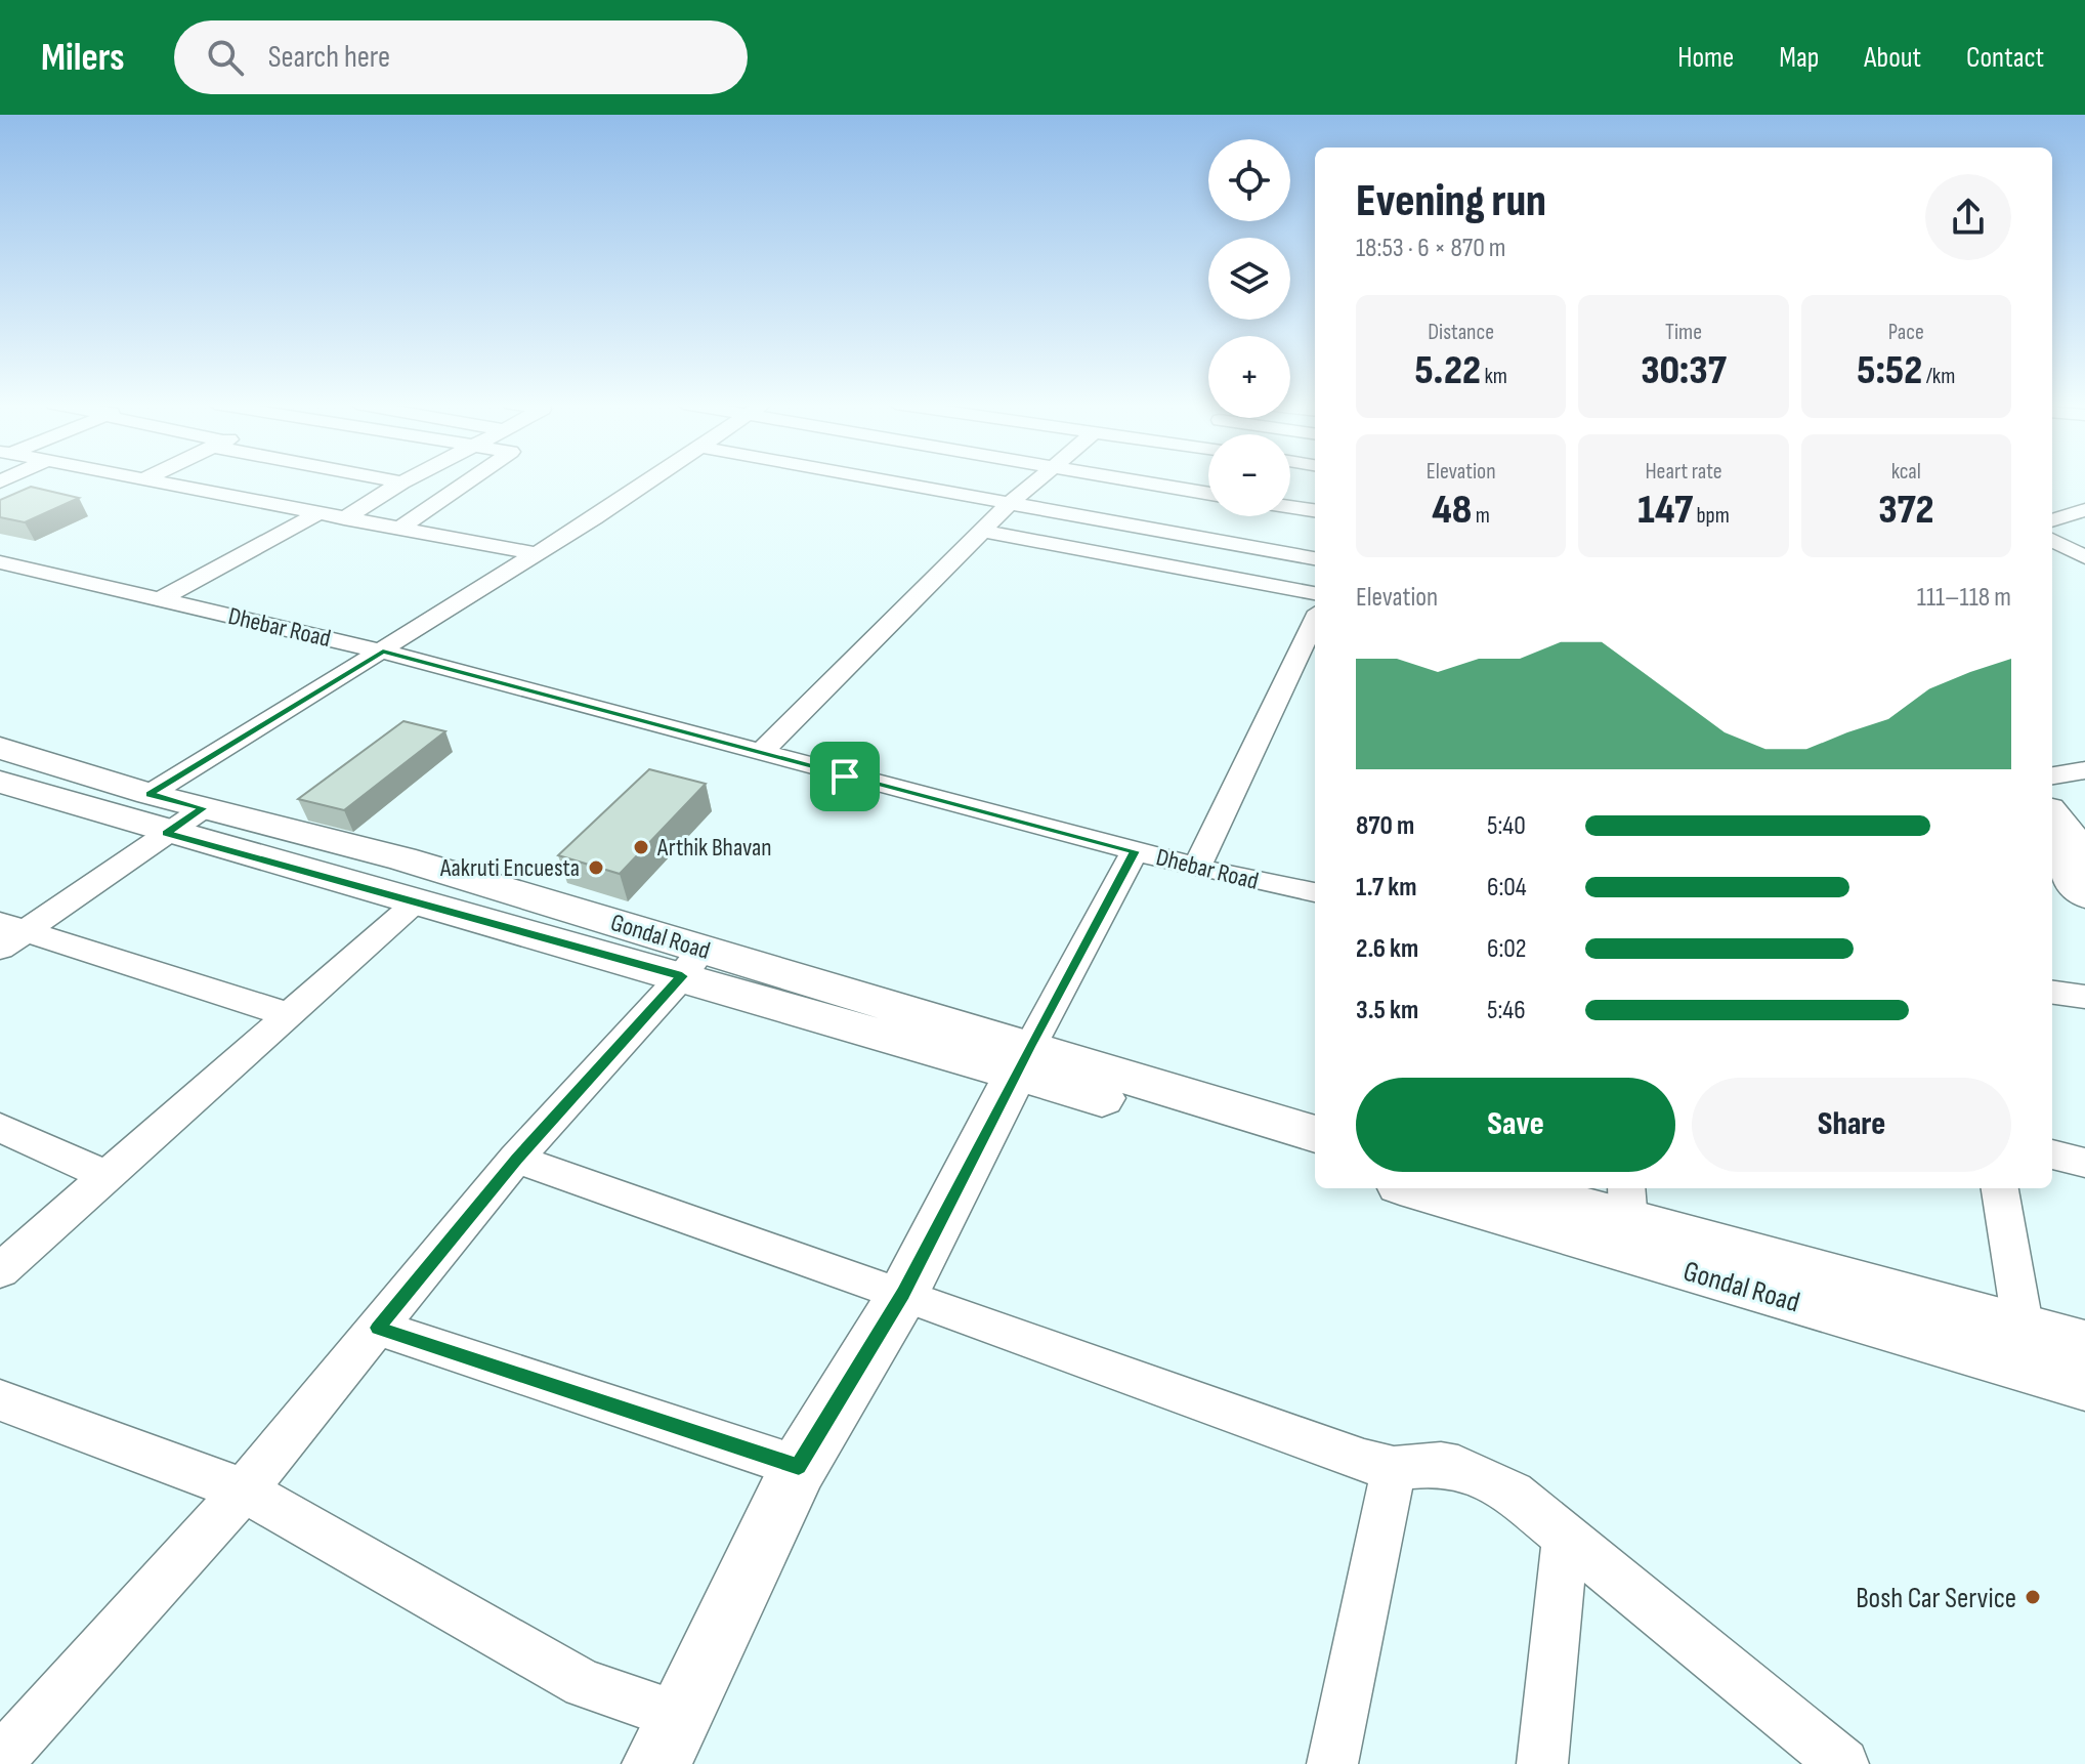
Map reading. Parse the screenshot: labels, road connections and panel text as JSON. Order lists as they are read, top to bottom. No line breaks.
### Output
{"streets":{"main road":["Gondal Road"],"street":["Dhebar Road"]},"places":["Arthik Bhavan","Aakruti Encuesta","Bosh Car Service"],"page":{"header":"Milers","search":"Search here","nav":["Home","Map","About","Contact"],"map_buttons":["+","−"],"heading":["Evening run","18:53 · 6 × 870 m"],"stats":[["Distance","5.22 km"],["Time","30:37"],["Pace","5:52 /km"],["Elevation","48 m"],["Heart rate","147 bpm"],["kcal","372"]],"chart":["Elevation","111–118 m"],"list":[{"name":"870 m","note":"5:40"},{"name":"1.7 km","note":"6:04"},{"name":"2.6 km","note":"6:02"},{"name":"3.5 km","note":"5:46"}],"buttons":["Save","Share"]}}
